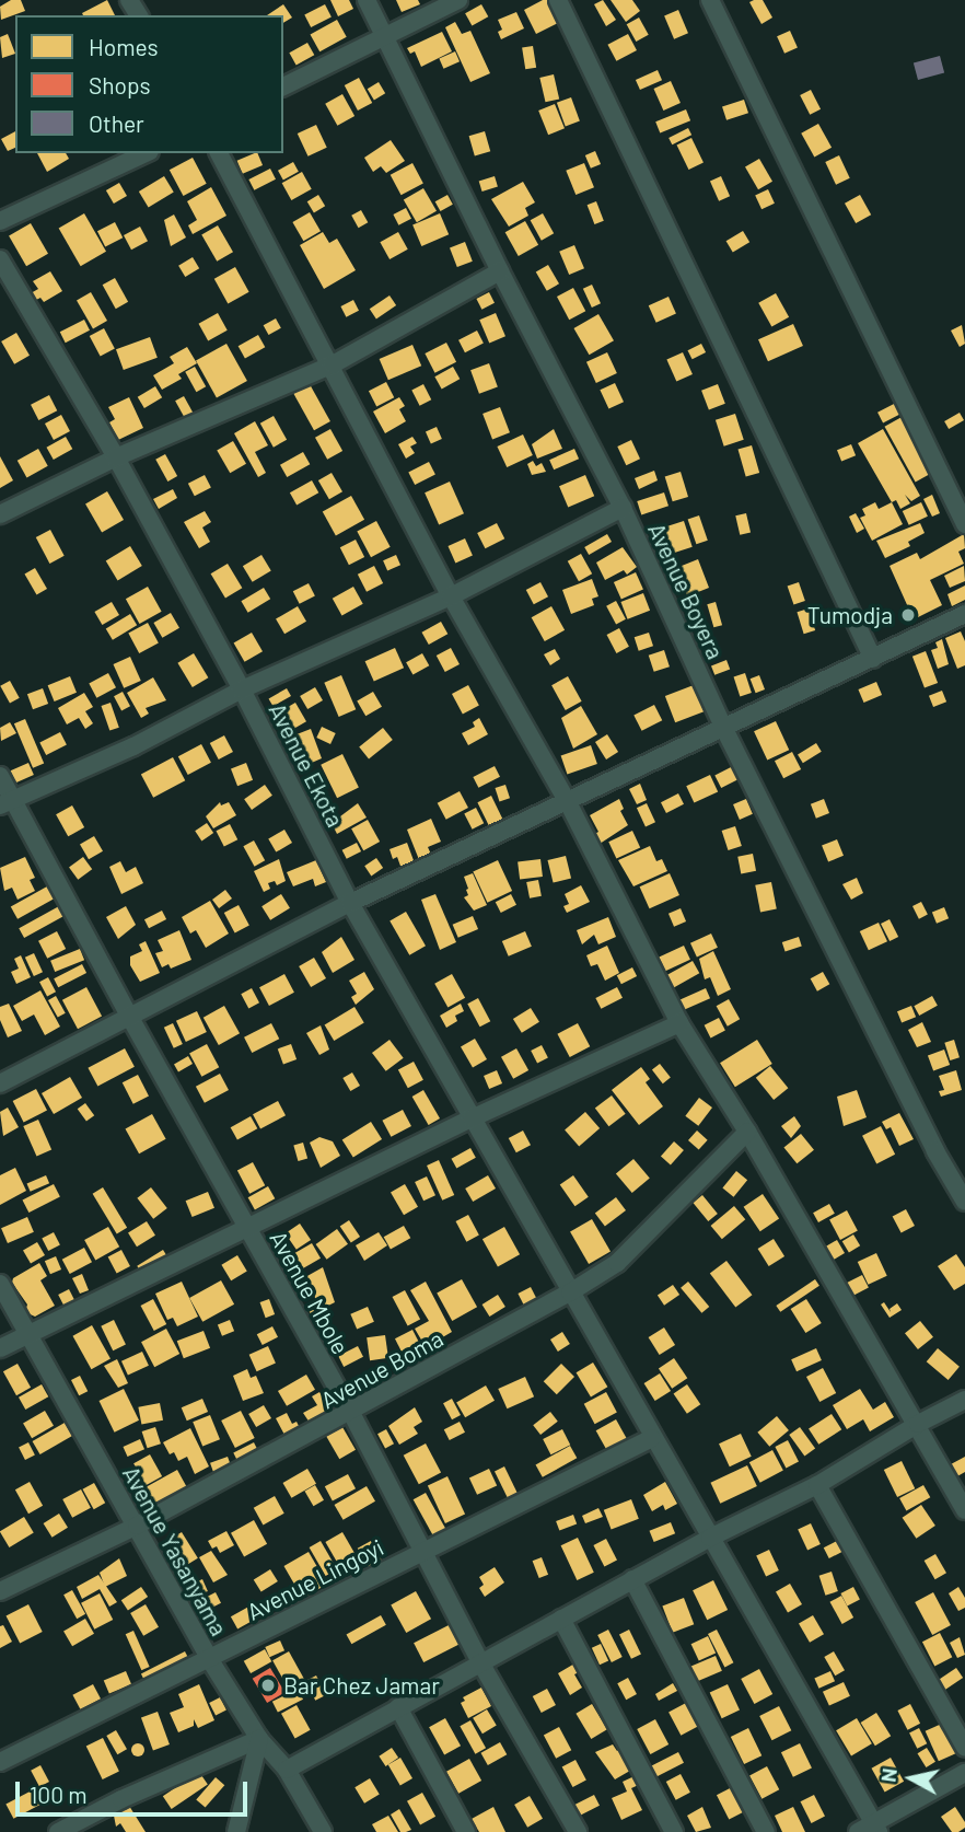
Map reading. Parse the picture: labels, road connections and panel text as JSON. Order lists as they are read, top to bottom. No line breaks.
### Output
{"streets":{"street":["Avenue Boyera","Avenue Ekota","Avenue Mbole","Avenue Boma","Avenue Yasanyama","Avenue Lingoyi"]},"crossings":[["Avenue Ekota","Avenue Boma"],["Avenue Ekota","Avenue Lingoyi"],["Avenue Mbole","Avenue Boma"],["Avenue Mbole","Avenue Lingoyi"],["Avenue Boma","Avenue Yasanyama"],["Avenue Yasanyama","Avenue Lingoyi"]],"places":["Tumodja","Bar Chez Jamar"],"legend":["Homes","Shops","Other"],"scale_bar":"100 m","north":"left"}
